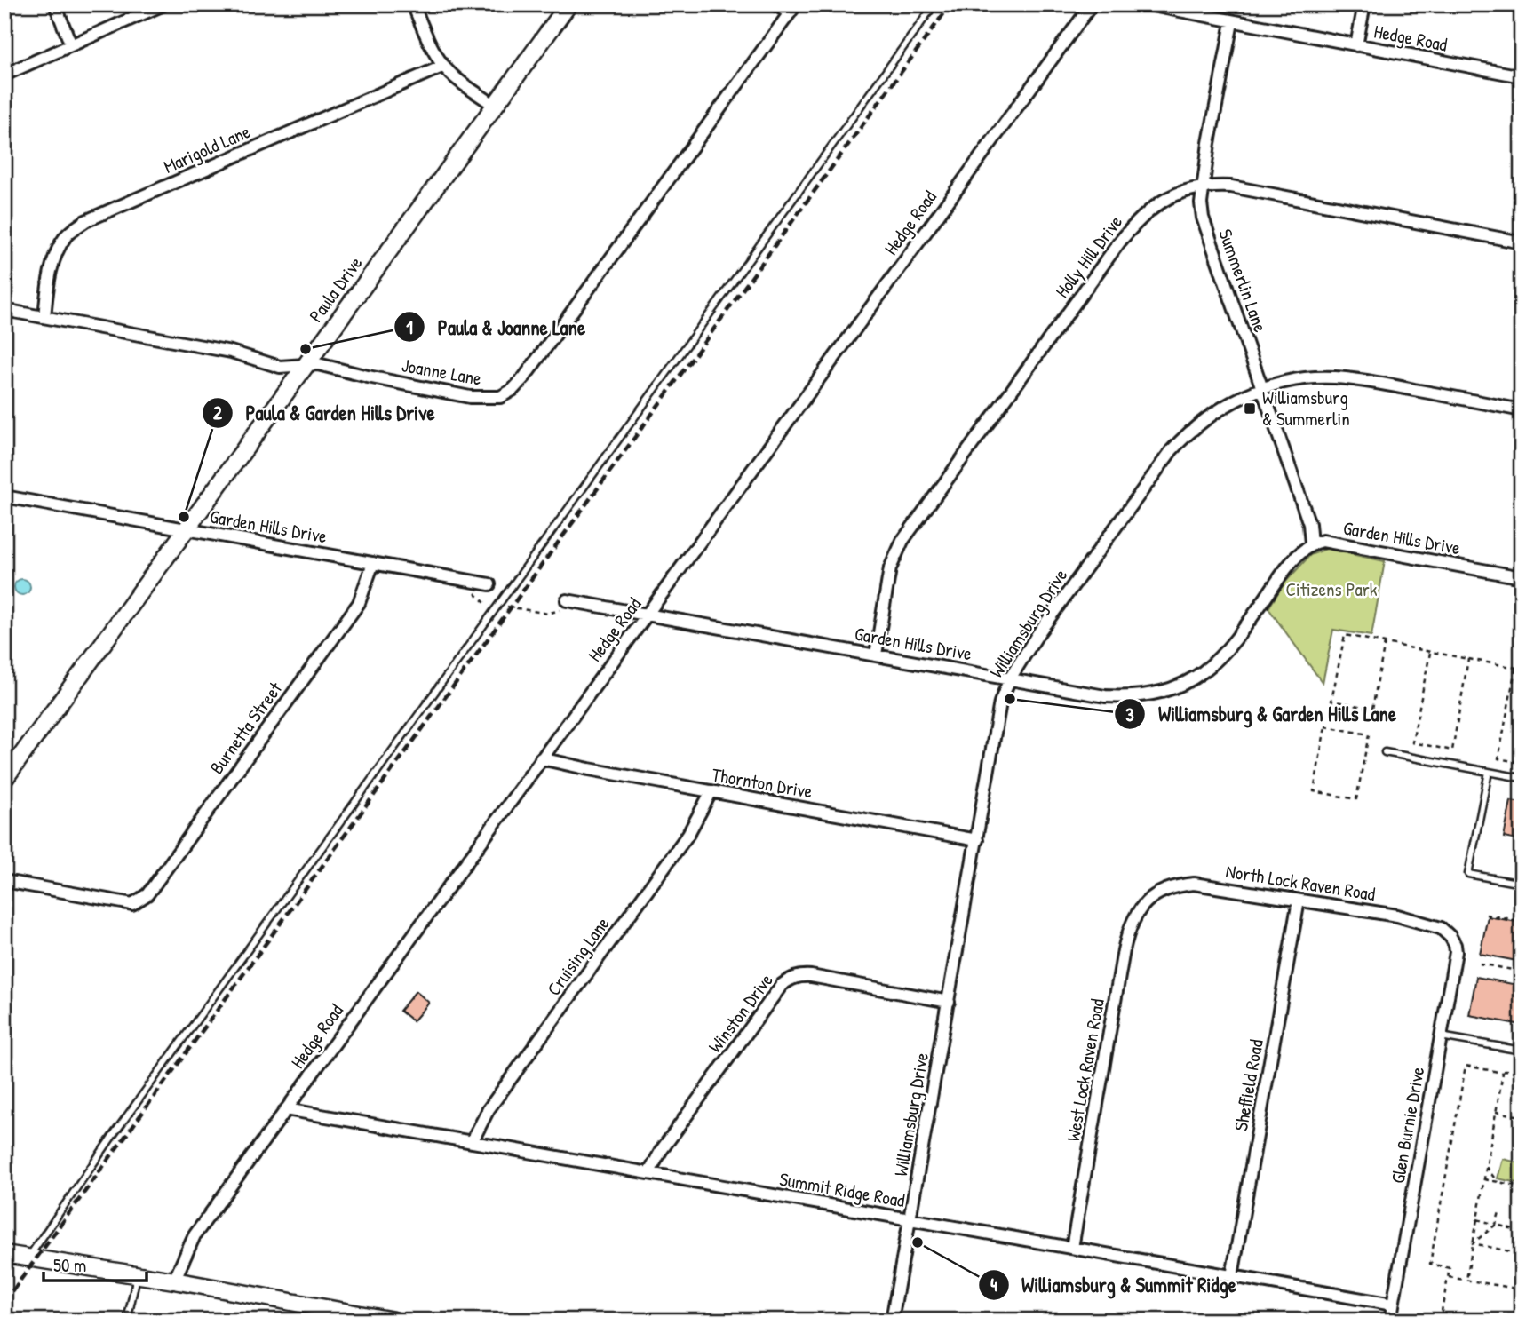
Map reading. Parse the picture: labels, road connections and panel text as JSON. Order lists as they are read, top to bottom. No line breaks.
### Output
{"streets":{"street":["Hedge Road","Marigold Lane","Holly Hill Drive","Summerlin Lane","Paula Drive","Joanne Lane","Garden Hills Drive","Williamsburg Drive","Burnetta Street","Thornton Drive","North Lock Raven Road","Cruising Lane","Winston Drive","West Lock Raven Road","Sheffield Road","Glen Burnie Drive","Summit Ridge Road"]},"crossings":[["Hedge Road","Summerlin Lane"],["Hedge Road","Garden Hills Drive"],["Hedge Road","Thornton Drive"],["Hedge Road","Summit Ridge Road"],["Marigold Lane","Joanne Lane"],["Holly Hill Drive","Summerlin Lane"],["Holly Hill Drive","Garden Hills Drive"],["Summerlin Lane","Garden Hills Drive"],["Summerlin Lane","Williamsburg Drive"],["Paula Drive","Joanne Lane"],["Paula Drive","Garden Hills Drive"],["Garden Hills Drive","Williamsburg Drive"],["Garden Hills Drive","Burnetta Street"],["Williamsburg Drive","Thornton Drive"],["Williamsburg Drive","Winston Drive"],["Williamsburg Drive","Summit Ridge Road"],["Thornton Drive","Cruising Lane"],["North Lock Raven Road","West Lock Raven Road"],["North Lock Raven Road","Sheffield Road"],["North Lock Raven Road","Glen Burnie Drive"],["Cruising Lane","Summit Ridge Road"],["Winston Drive","Summit Ridge Road"],["West Lock Raven Road","Summit Ridge Road"],["Sheffield Road","Summit Ridge Road"],["Glen Burnie Drive","Summit Ridge Road"]],"parks":["Citizens Park"],"places":{"other":["Paula & Joanne Lane","Paula & Garden Hills Drive","Williamsburg & Garden Hills Lane","Williamsburg & Summit Ridge"],"transit":["Williamsburg & Summerlin"]},"scale_bar":"50 m"}
